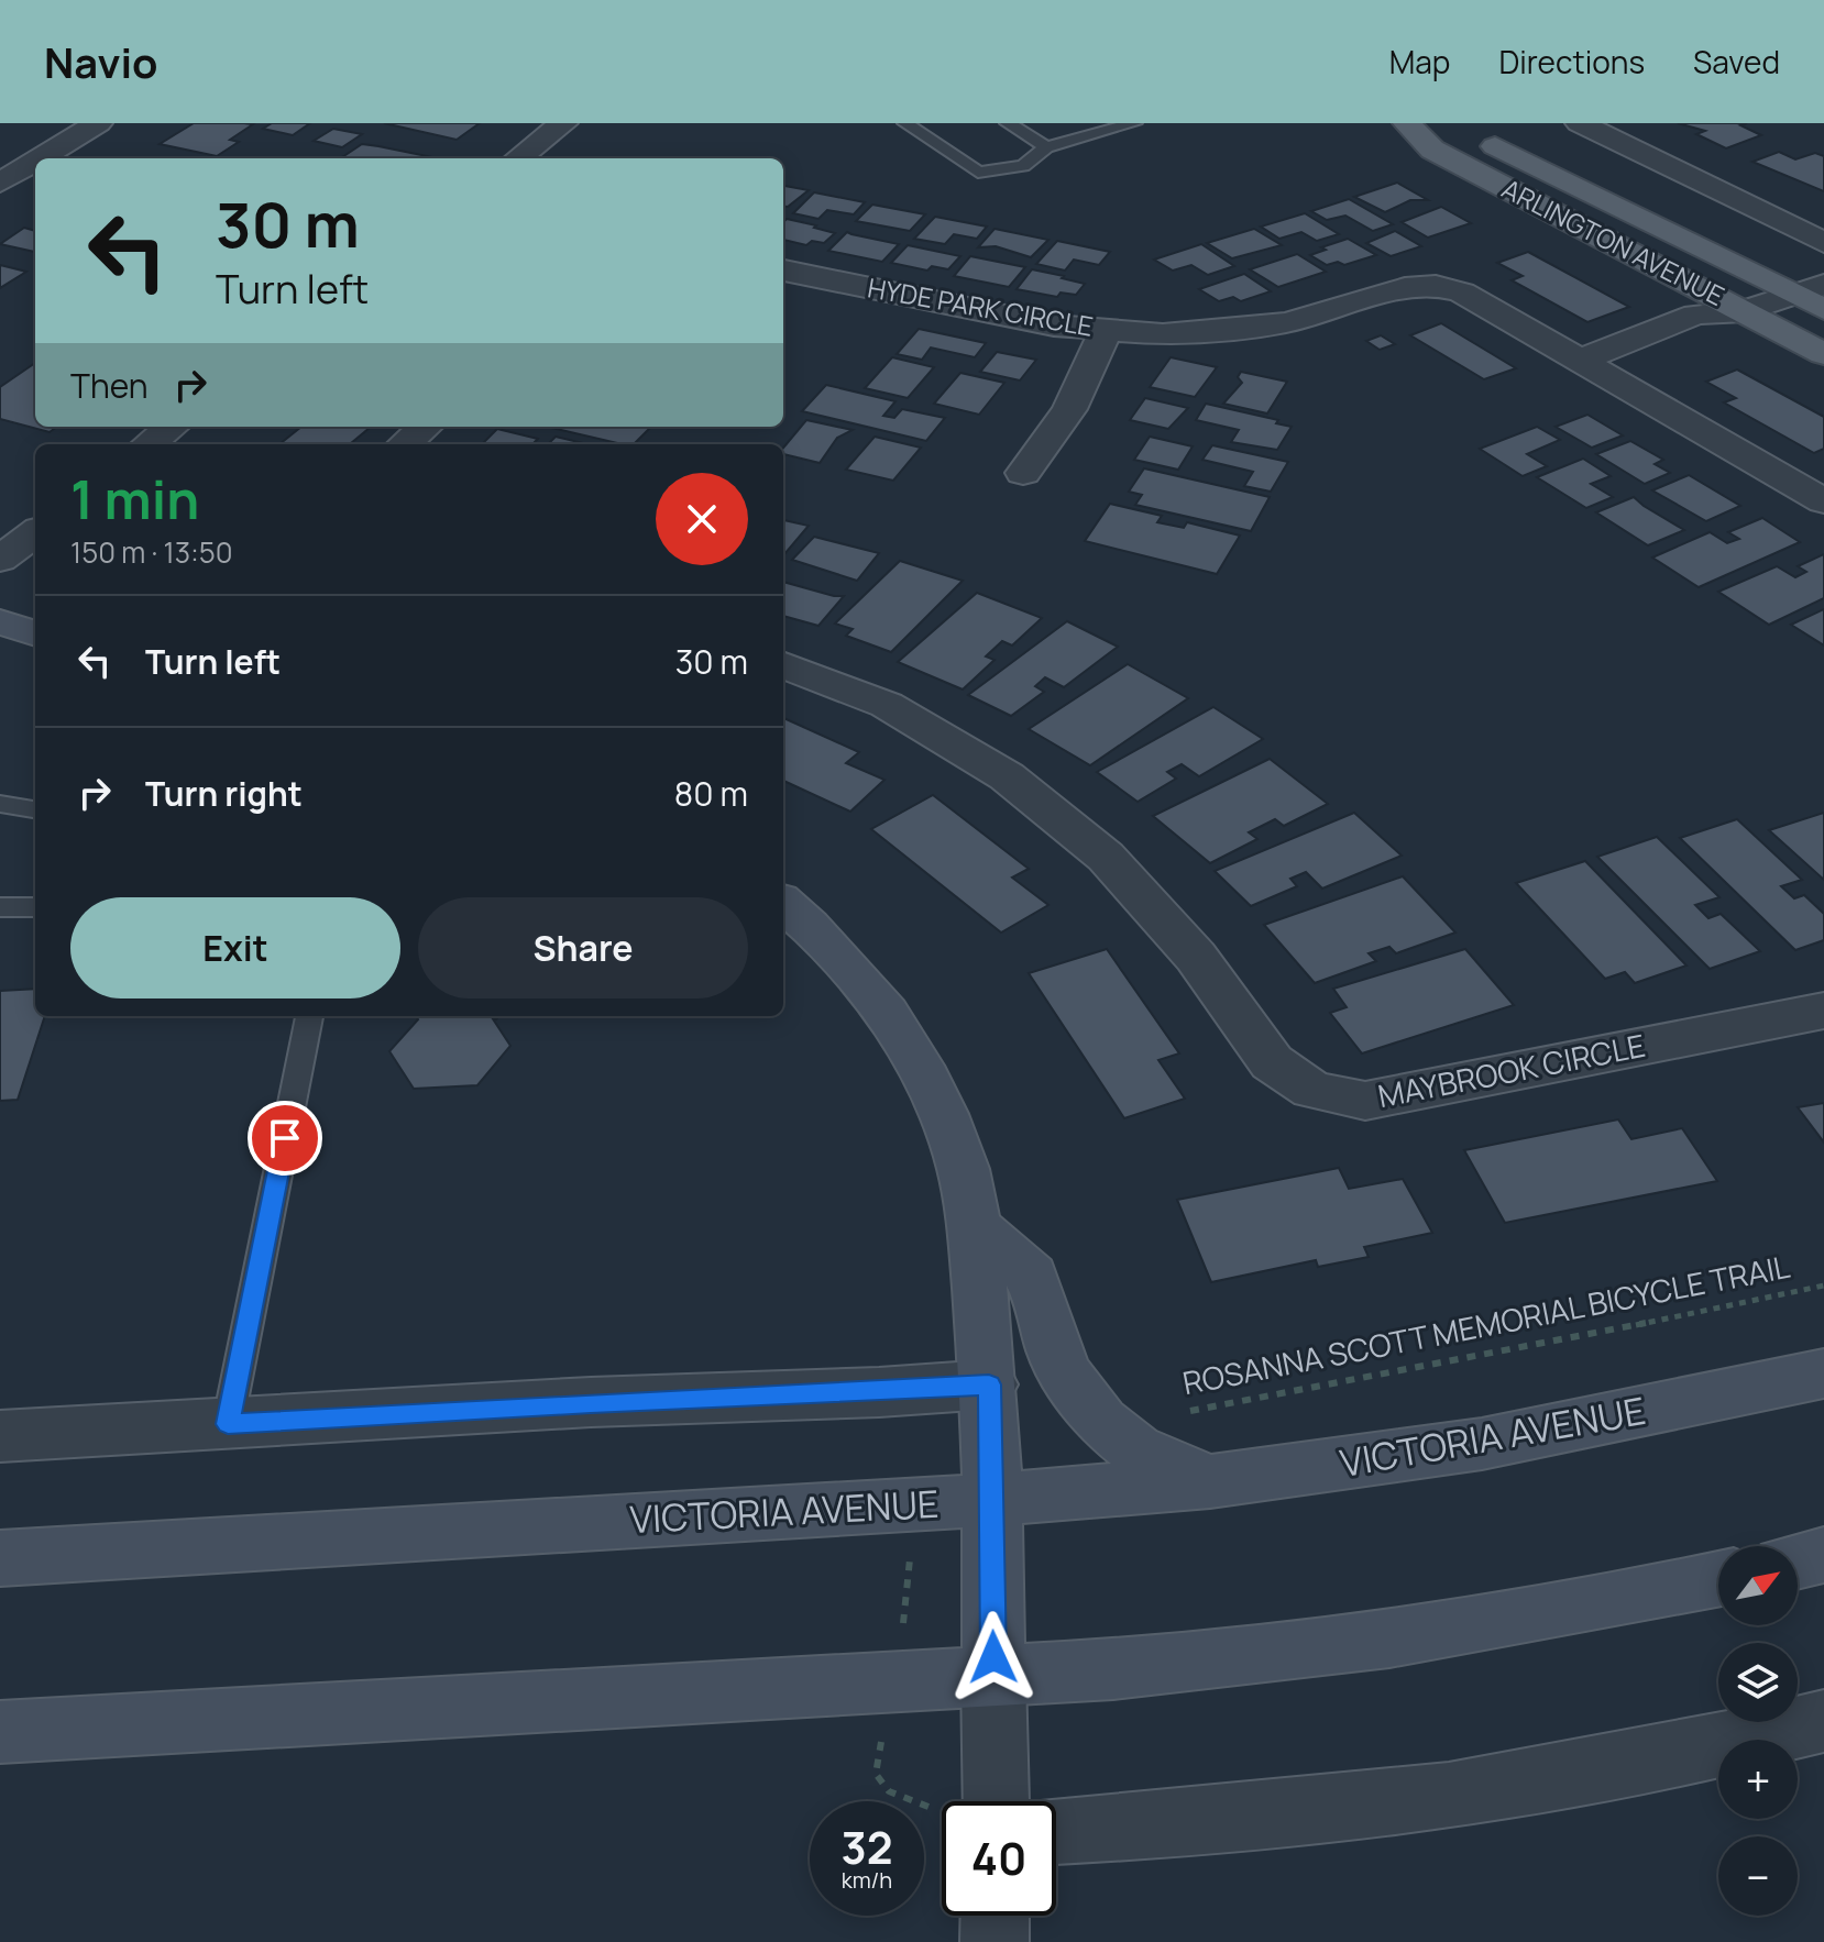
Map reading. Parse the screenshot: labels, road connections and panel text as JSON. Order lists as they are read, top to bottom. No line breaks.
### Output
{"streets":{"main road":["ARLINGTON AVENUE","VICTORIA AVENUE"],"street":["HYDE PARK CIRCLE","MAYBROOK CIRCLE"],"path":["ROSANNA SCOTT MEMORIAL BICYCLE TRAIL"]},"north":"top right","page":{"header":"Navio","nav":["Map","Directions","Saved"],"turn":["30 m","Turn left"],"then":"Then","heading":["1 min","150 m · 13:50"],"list":[{"name":"Turn left","value":"30 m"},{"name":"Turn right","value":"80 m"}],"buttons":["Exit","Share"],"map_buttons":["+","−"],"speed":"32 km/h","limit":"40"}}
